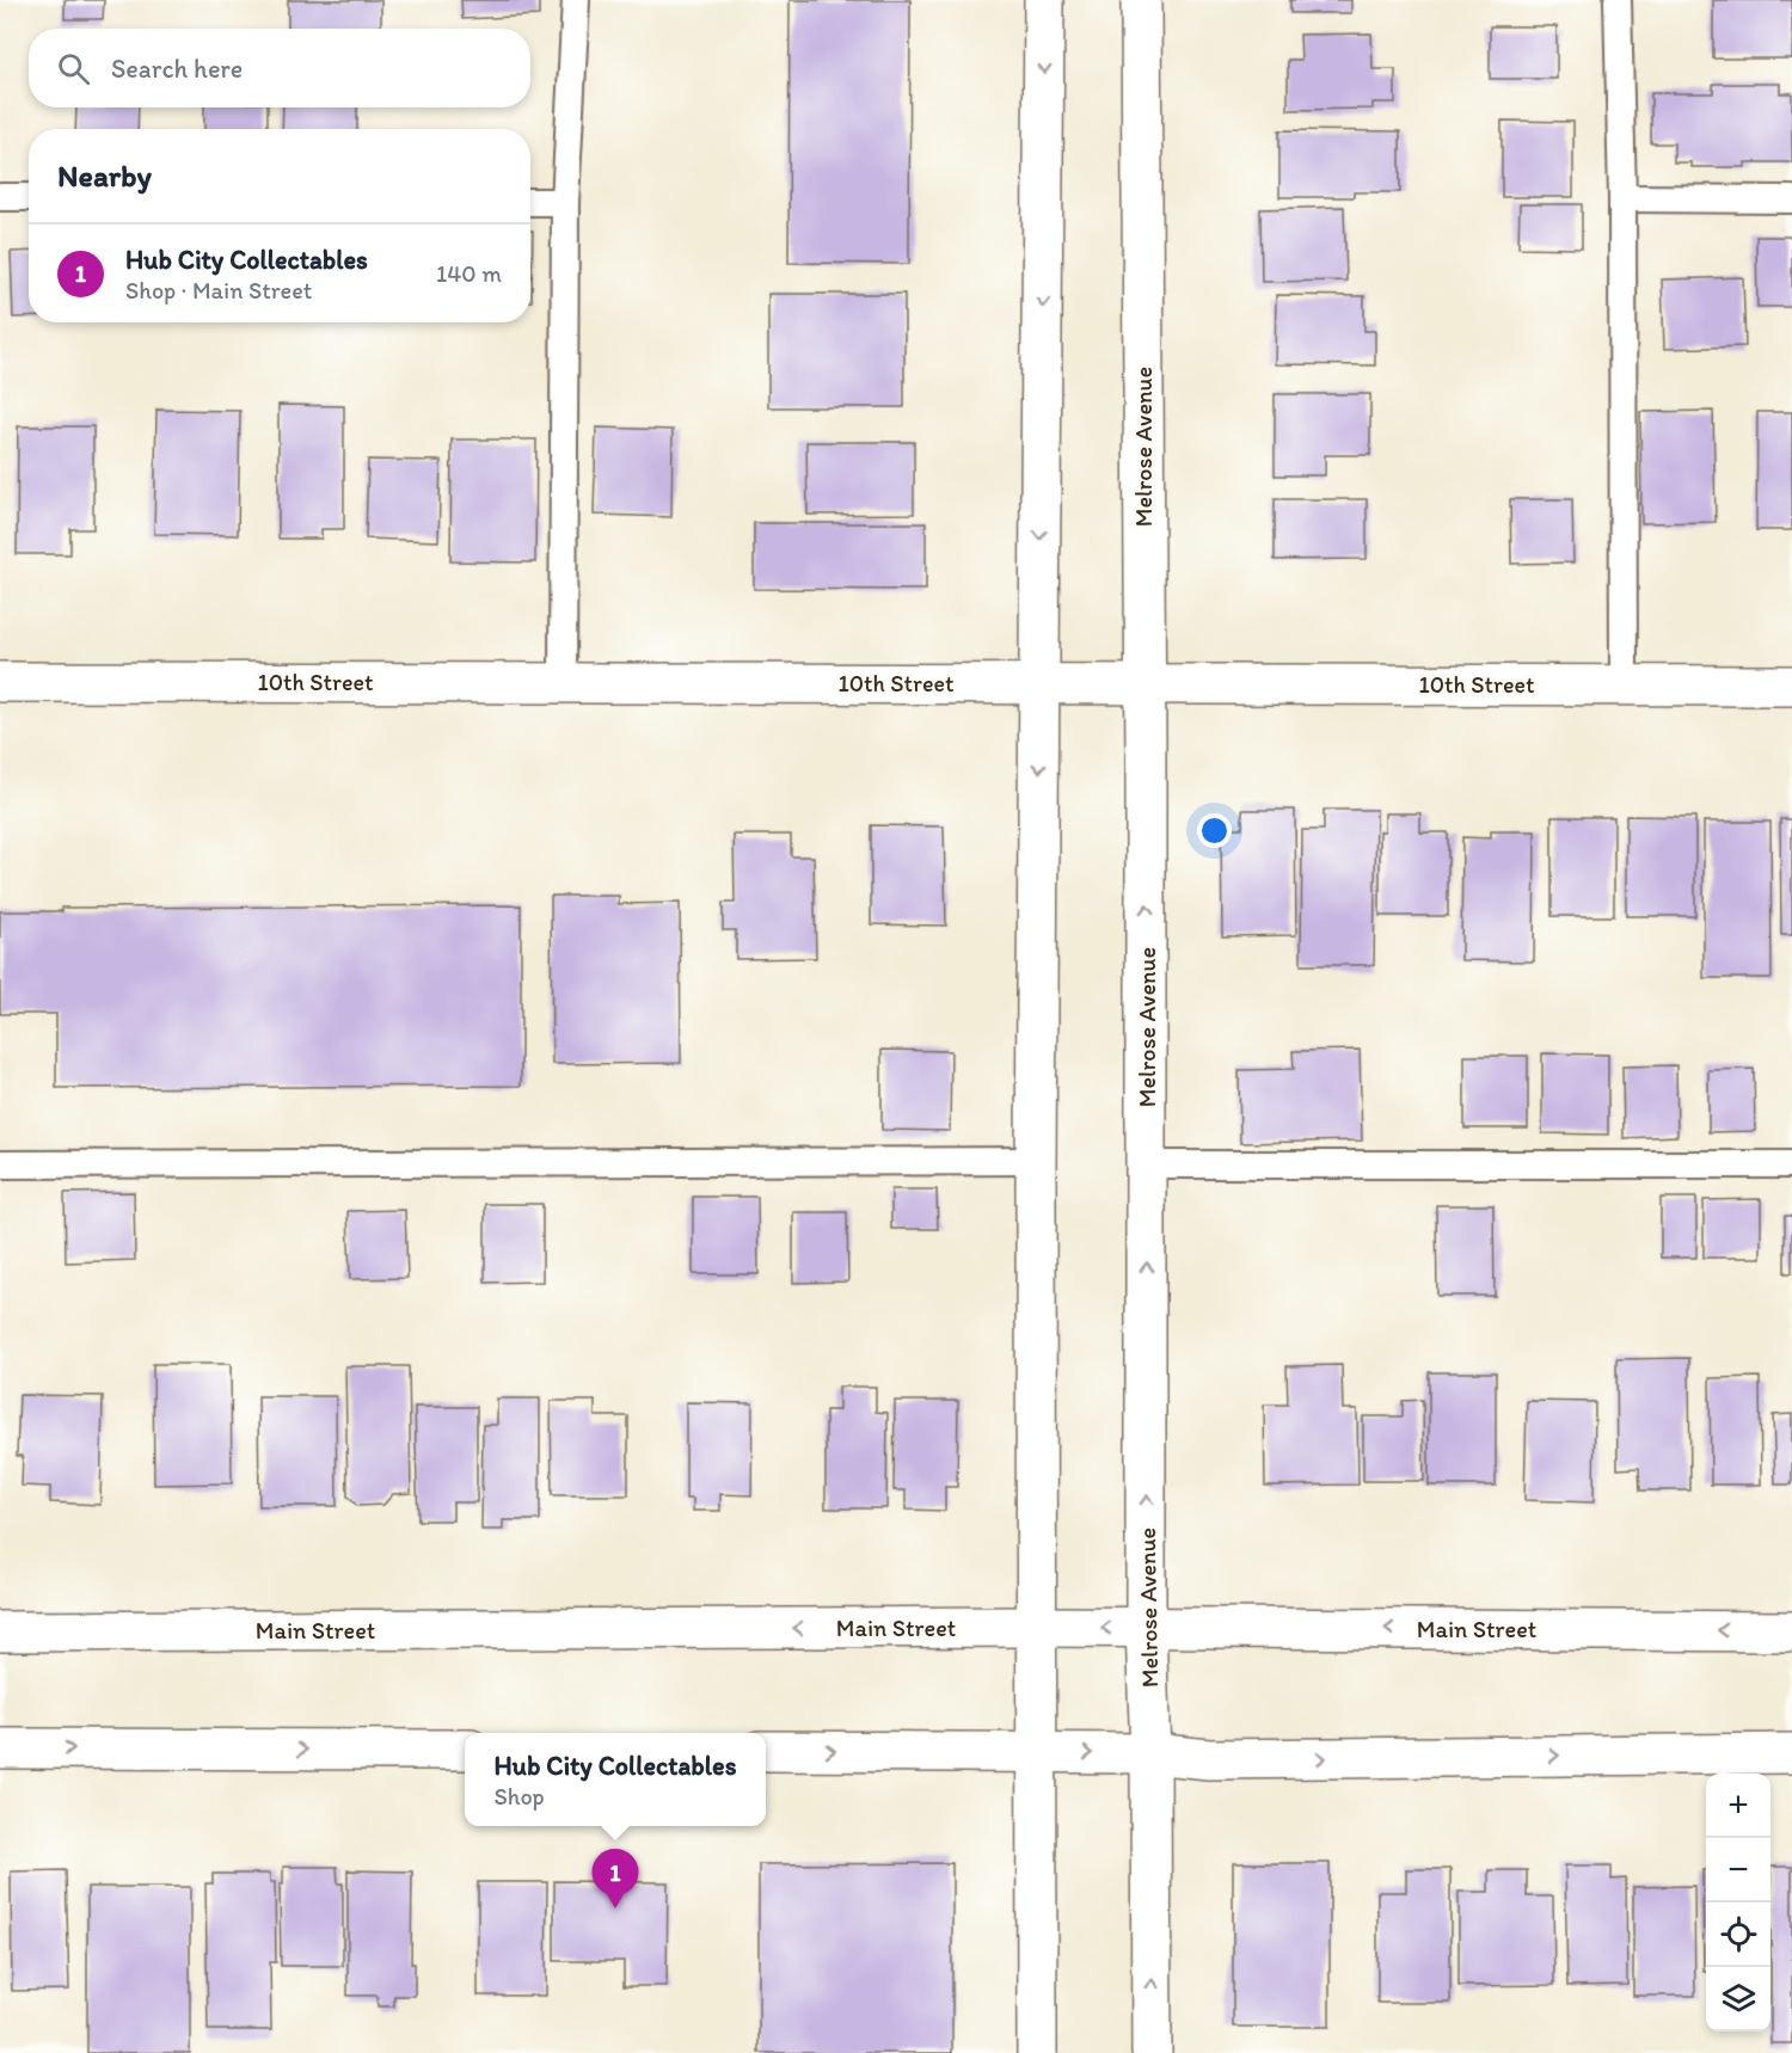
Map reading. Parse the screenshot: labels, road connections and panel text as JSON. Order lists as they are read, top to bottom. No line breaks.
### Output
{"streets":{"street":["Melrose Avenue","10th Street","Main Street"]},"crossings":[["Melrose Avenue","10th Street"],["Melrose Avenue","Main Street"]],"page":{"search":"Search here","heading":"Nearby","list":[{"mark":"1","name":"Hub City Collectables","note":"Shop · Main Street","value":"140 m"}],"popup":["Hub City Collectables","Shop"],"map_buttons":["+","−"],"pins":"1"}}
